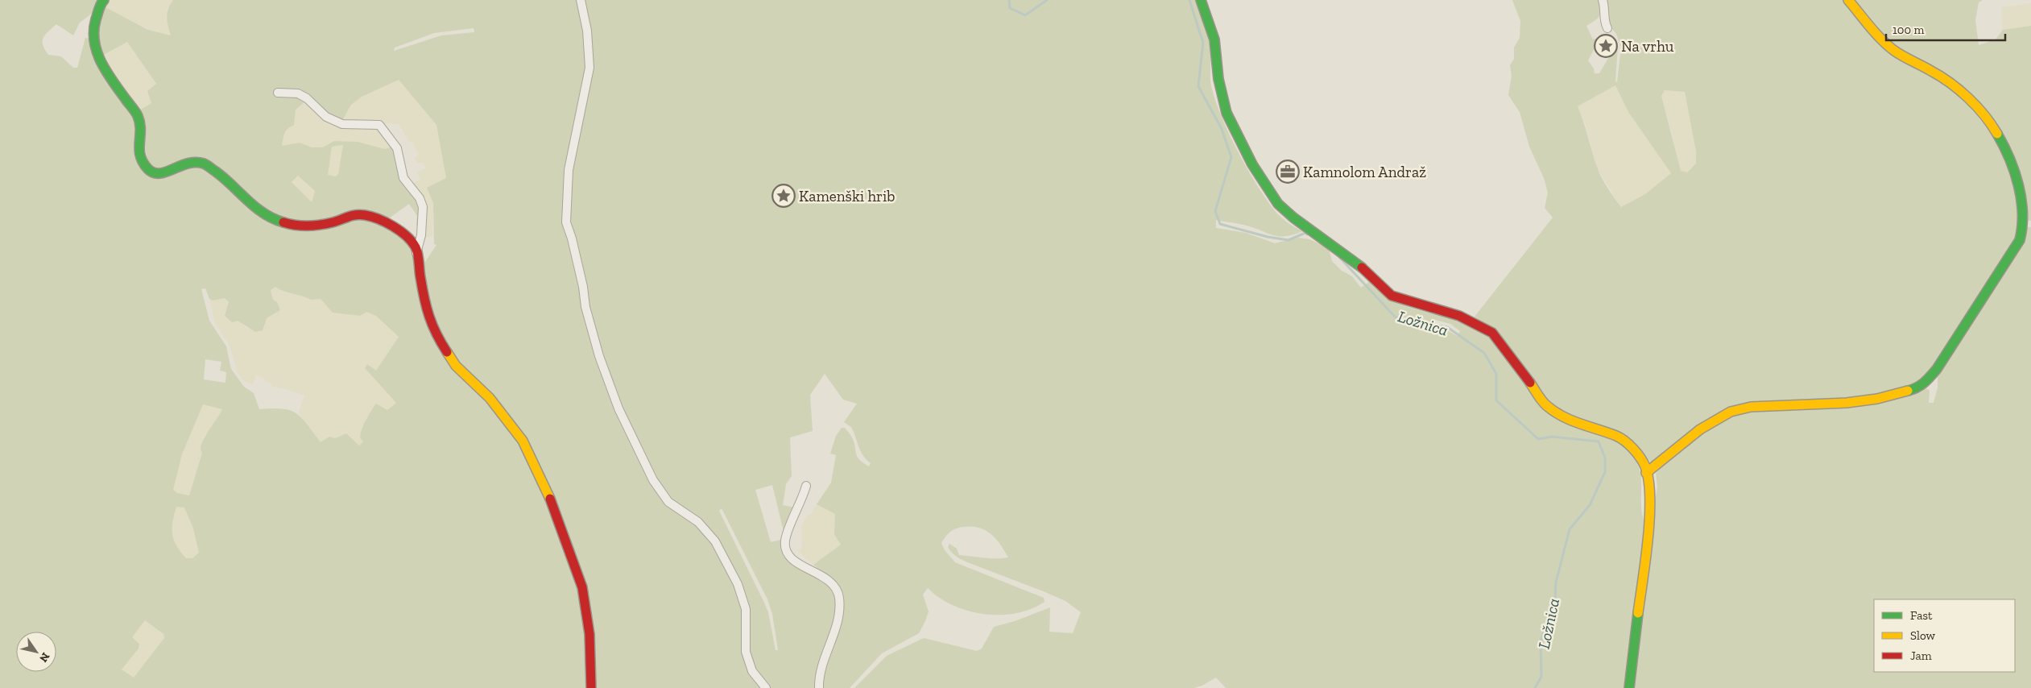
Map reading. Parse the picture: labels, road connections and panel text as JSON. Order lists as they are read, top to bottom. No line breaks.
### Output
{"water":["Ložnica"],"places":{"place":["Na vrhu","Kamenški hrib"],"office":["Kamnolom Andraž"]},"legend":["Fast","Slow","Jam"],"scale_bar":"100 m","north":"bottom right"}
